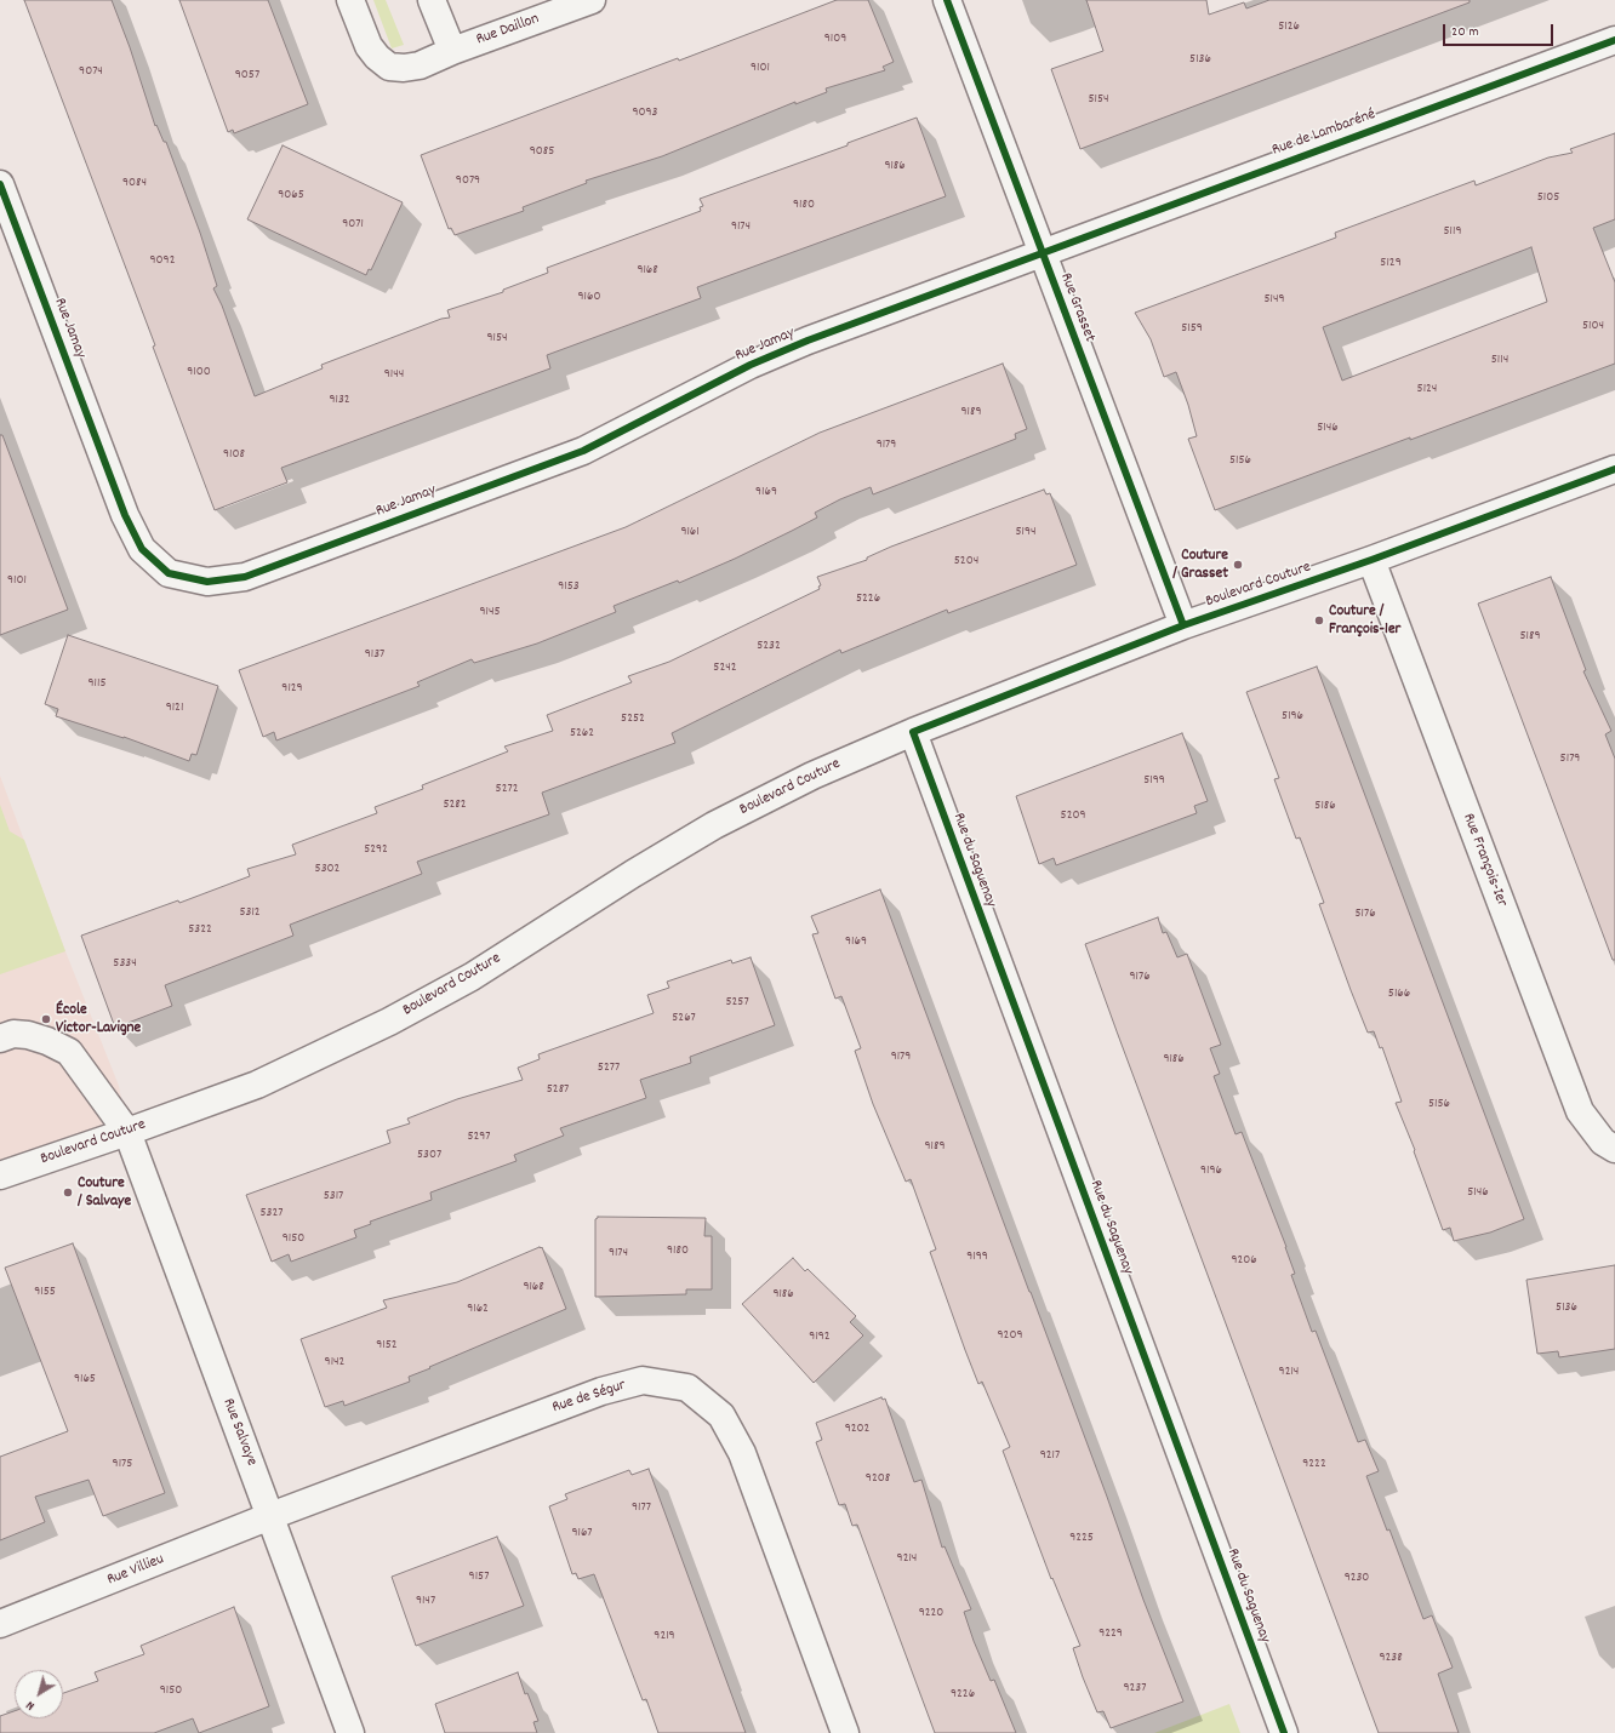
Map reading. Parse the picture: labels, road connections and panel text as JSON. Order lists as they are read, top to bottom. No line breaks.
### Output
{"streets":{"street":["Rue Daillon","Rue de Lambaréné","Rue Grasset","Rue Jamay","Boulevard Couture","Rue du Saguenay","Rue François-Ier","Rue de Ségur","Rue Salvaye","Rue Villieu"]},"crossings":[["Rue de Lambaréné","Rue Grasset"],["Rue de Lambaréné","Rue Jamay"],["Rue Grasset","Rue Jamay"],["Rue Grasset","Boulevard Couture"],["Boulevard Couture","Rue du Saguenay"],["Boulevard Couture","Rue François-Ier"],["Boulevard Couture","Rue Salvaye"],["Rue de Ségur","Rue Salvaye"],["Rue de Ségur","Rue Villieu"],["Rue Salvaye","Rue Villieu"]],"places":["Couture / Grasset","Couture / François-1er","École Victor-Lavigne","Couture / Salvaye"],"house_numbers":["5126","9109","5136","9101","9074","9057","5154","9093","9085","9186","9079","9084","9065","5105","9180","9071","9174","5119","9092","5129","9168","9160","5149","5104","5159","9154","5114","9100","9144","5124","9132","9189","5146","9179","9108","5156","9169","9161","5194","5204","9101","9153","5226","9145","5189","5232","9137","5242","9115","9129","9121","5196","5252","5262","5179","5199","5272","5282","5186","5209","5292","5302","5312","5176","5322","9169","5334","9176","5166","5257","5267","9179","9186","5277","5287","5156","5297","9189","5307","9196","5146","5317","5327","9150","9180","9174","9199","9206","9168","9155","9186","5136","9162","9209","9192","9152","9142","9214","9165","9202","9217","9175","9222","9208","9177","9167","9225","9214","9157","9230","9147","9220","9229","9219","9238","9237","9150","9226"],"scale_bar":"20 m","north":"bottom left"}
